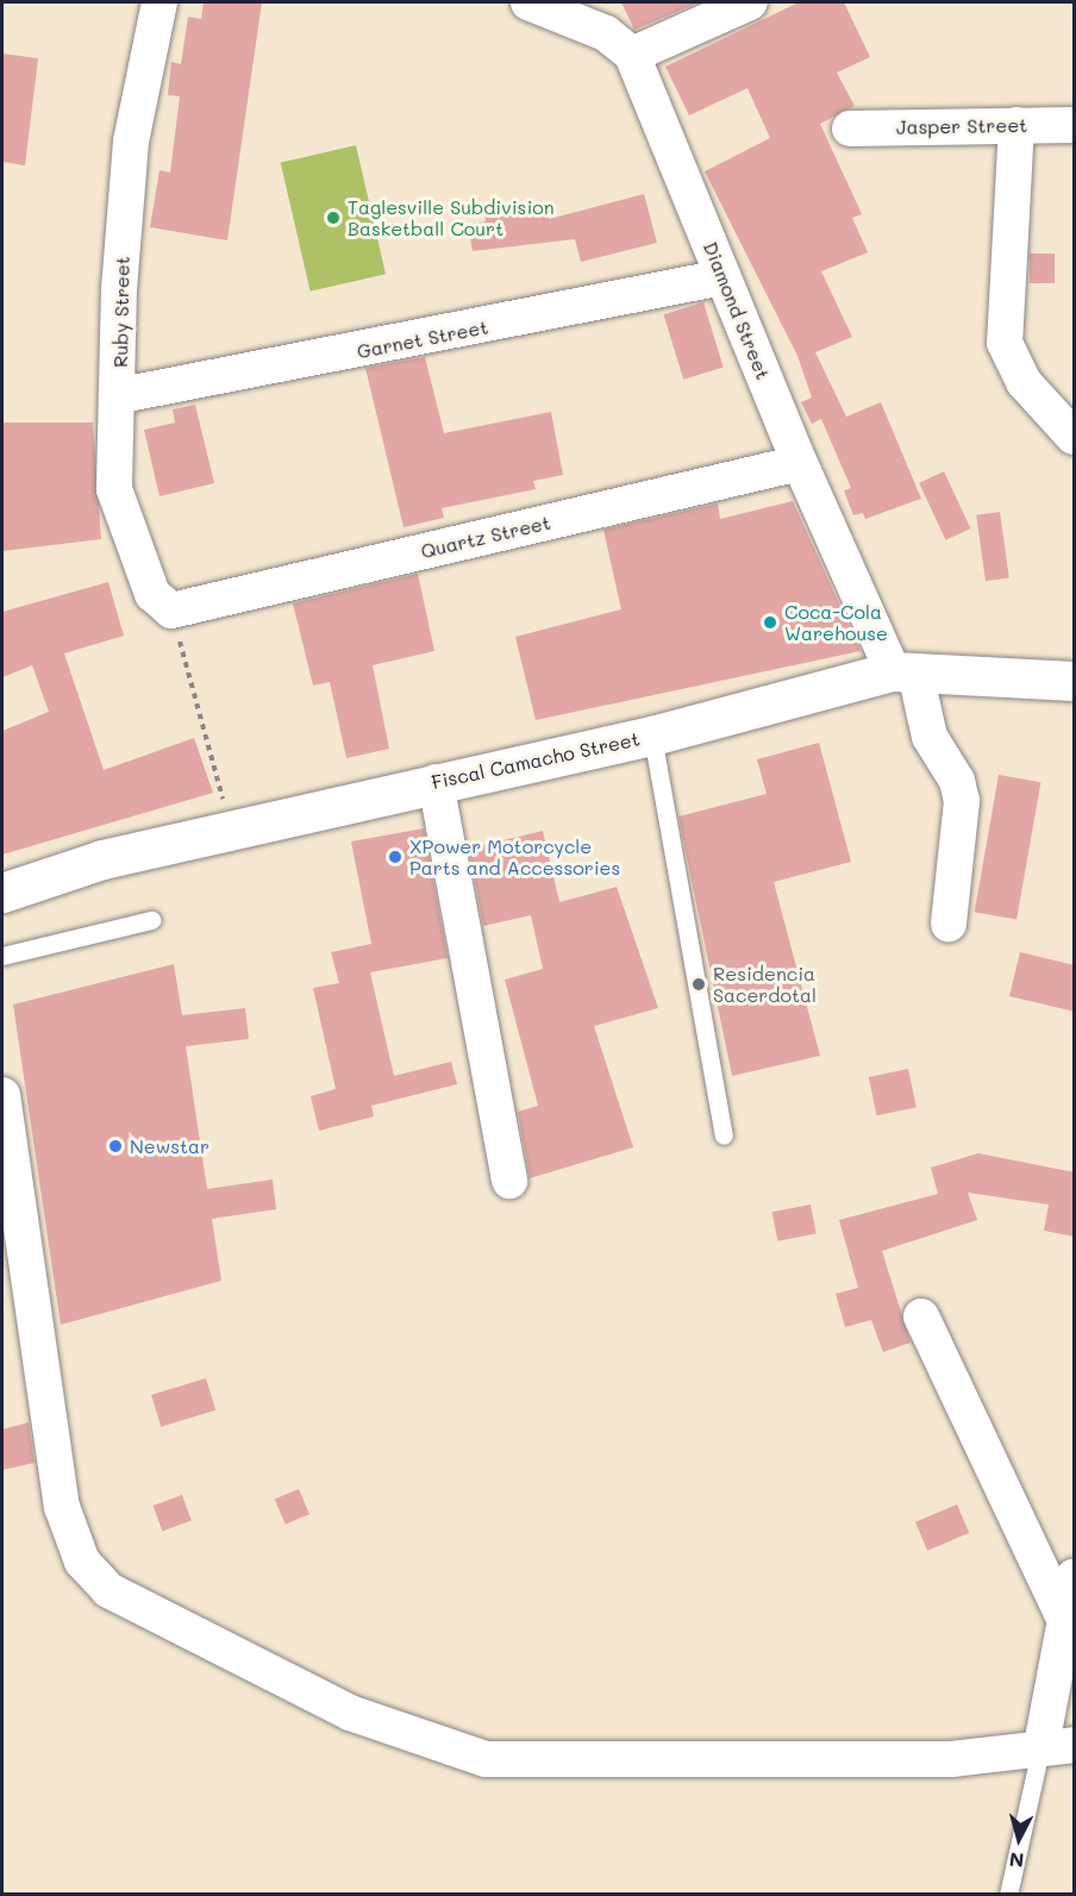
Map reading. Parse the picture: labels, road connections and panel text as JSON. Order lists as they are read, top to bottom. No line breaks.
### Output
{"streets":{"street":["Jasper Street","Diamond Street","Ruby Street","Garnet Street","Quartz Street","Fiscal Camacho Street"]},"crossings":[["Diamond Street","Garnet Street"],["Diamond Street","Quartz Street"],["Diamond Street","Fiscal Camacho Street"],["Ruby Street","Garnet Street"],["Ruby Street","Quartz Street"]],"places":["Taglesville Subdivision Basketball Court","Coca-Cola Warehouse","XPower Motorcycle Parts and Accessories","Residencia Sacerdotal","Newstar"],"north":"bottom"}
